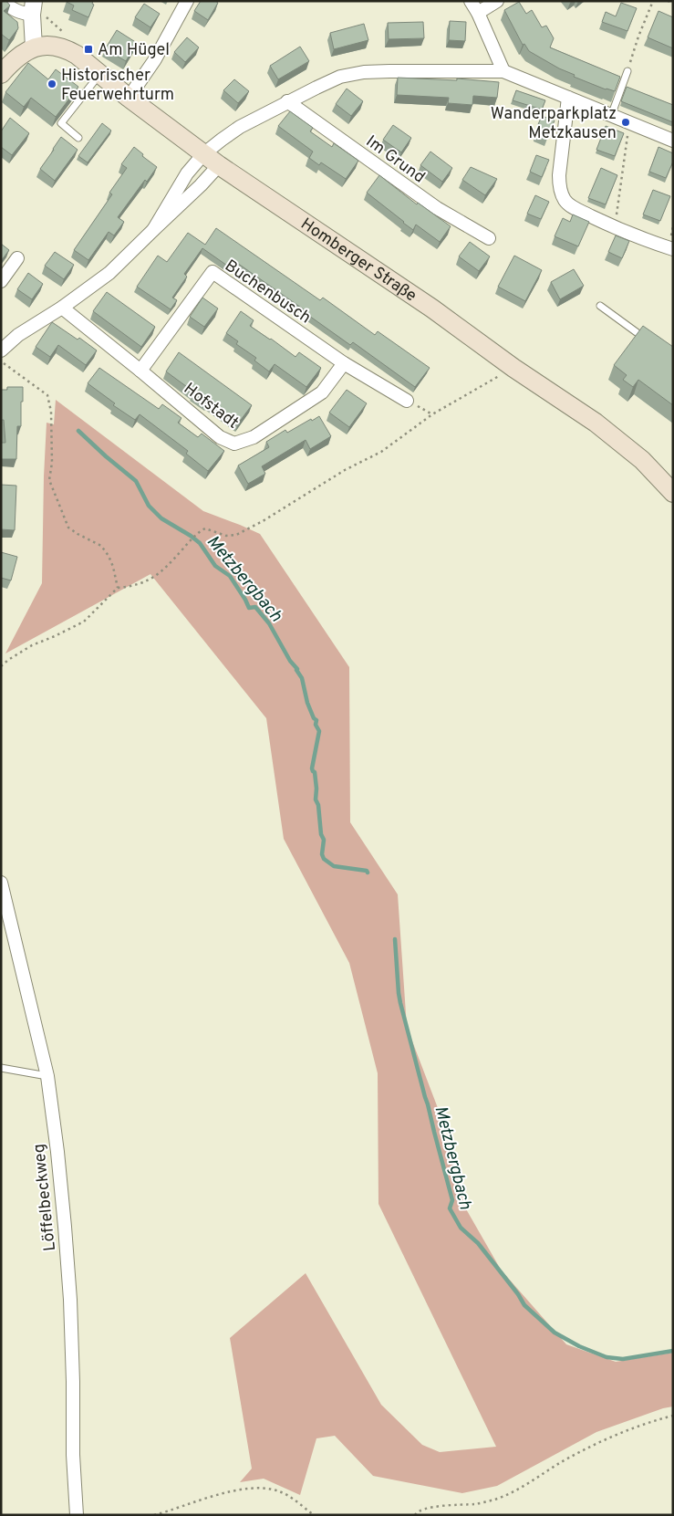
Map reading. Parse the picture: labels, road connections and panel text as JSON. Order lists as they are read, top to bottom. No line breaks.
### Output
{"streets":{"main road":["Homberger Straße"],"street":["Im Grund","Buchenbusch","Hofstadt","Löffelbeckweg"]},"crossings":[["Buchenbusch","Hofstadt"]],"water":["Metzbergbach"],"places":{"transit":["Am Hügel"],"other":["Historischer Feuerwehrturm","Wanderparkplatz Metzkausen"]}}
